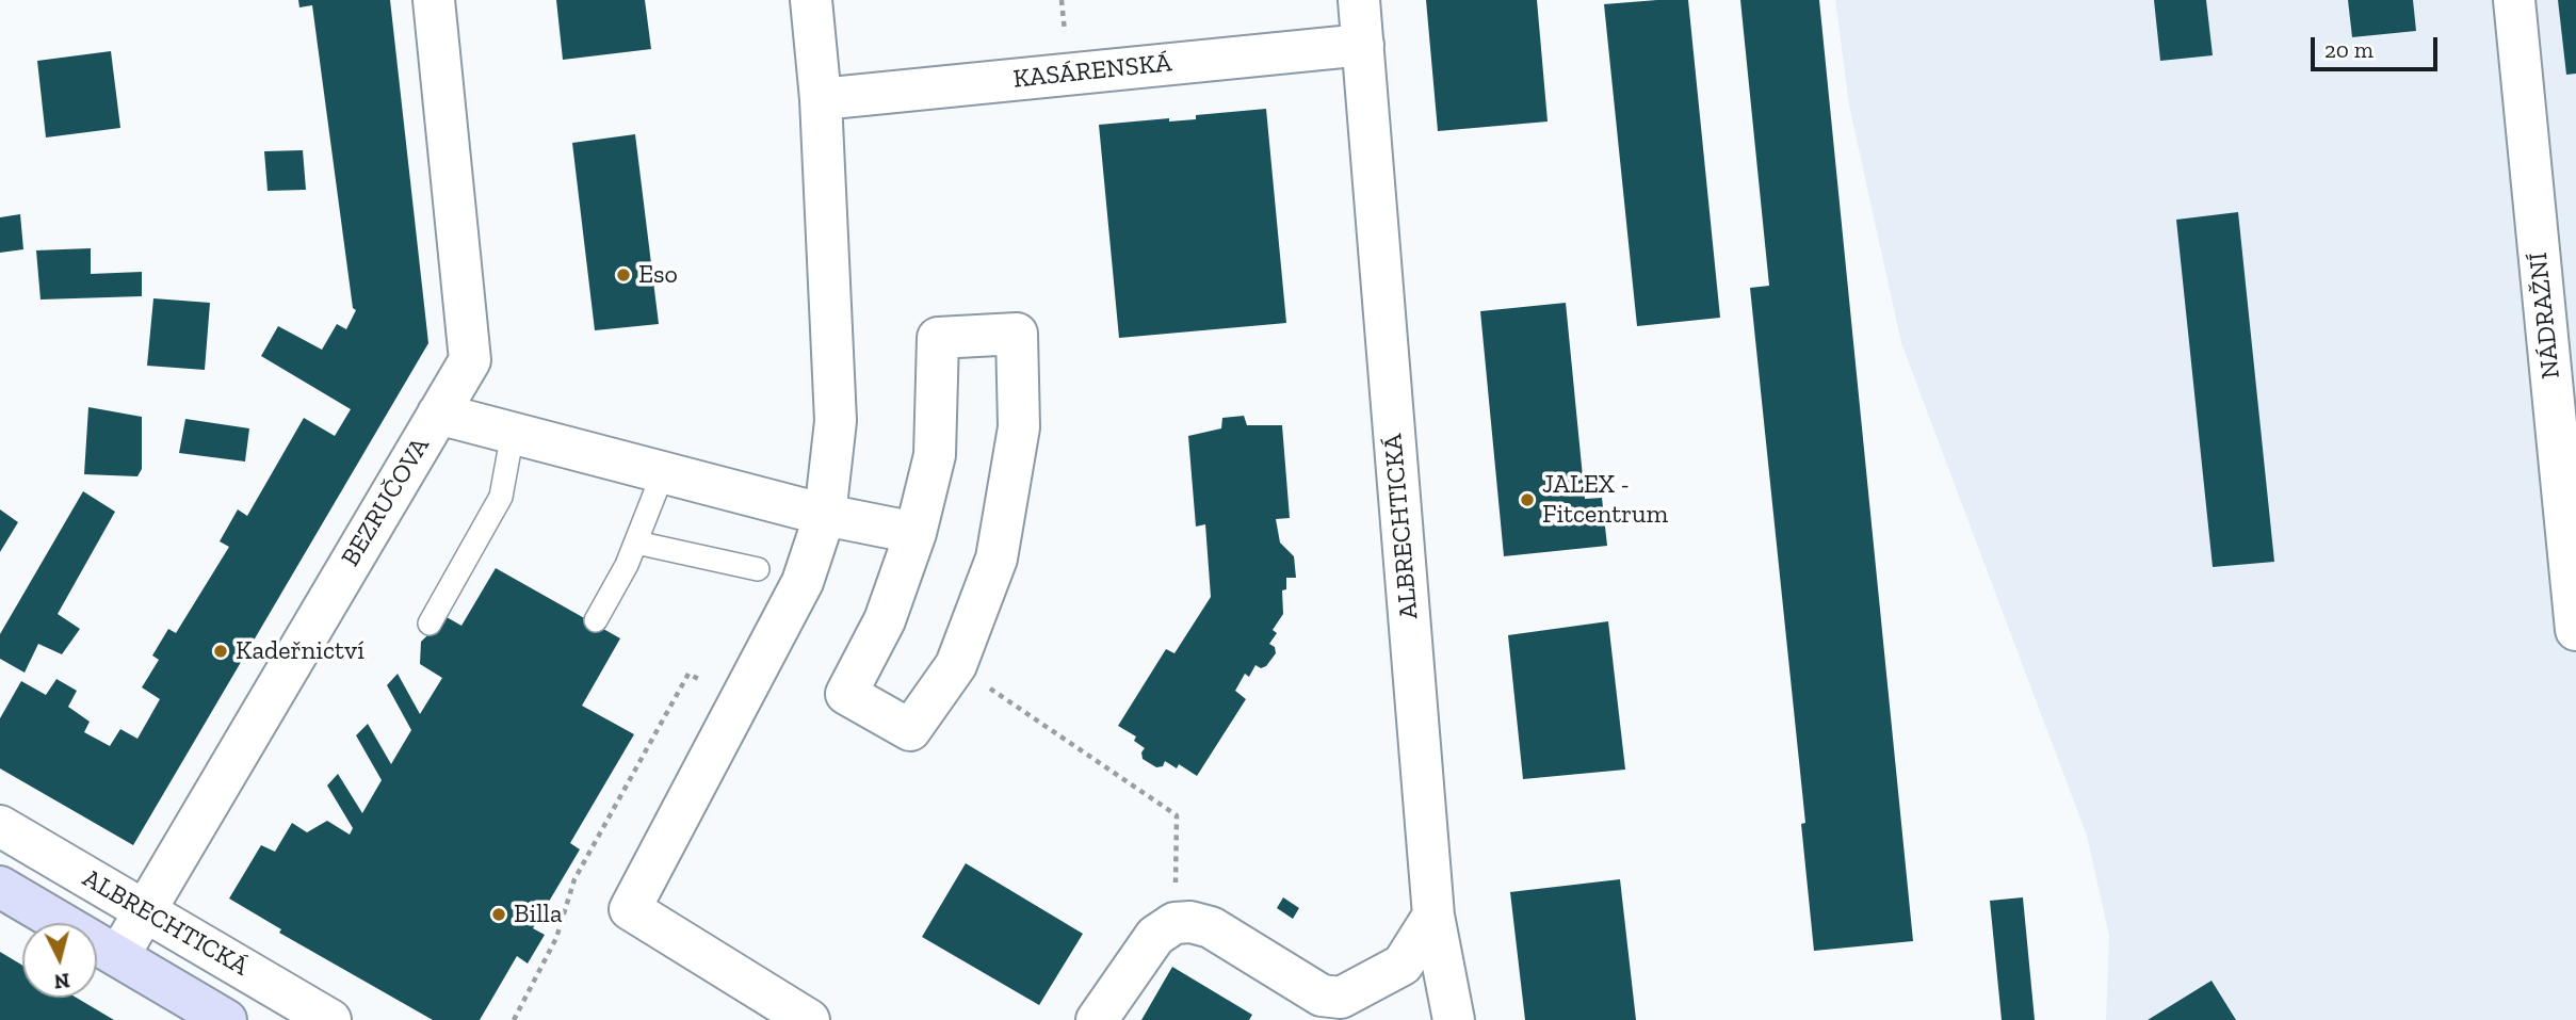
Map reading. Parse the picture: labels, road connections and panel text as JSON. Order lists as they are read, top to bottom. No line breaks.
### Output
{"streets":{"main road":["ALBRECHTICKÁ"],"street":["KASÁRENSKÁ","NÁDRAŽNÍ","BEZRUČOVA"]},"crossings":[["KASÁRENSKÁ","ALBRECHTICKÁ"],["BEZRUČOVA","ALBRECHTICKÁ"]],"places":["Eso","JALEX - Fitcentrum","Kadeřnictví","Billa"],"scale_bar":"20 m","north":"bottom"}
